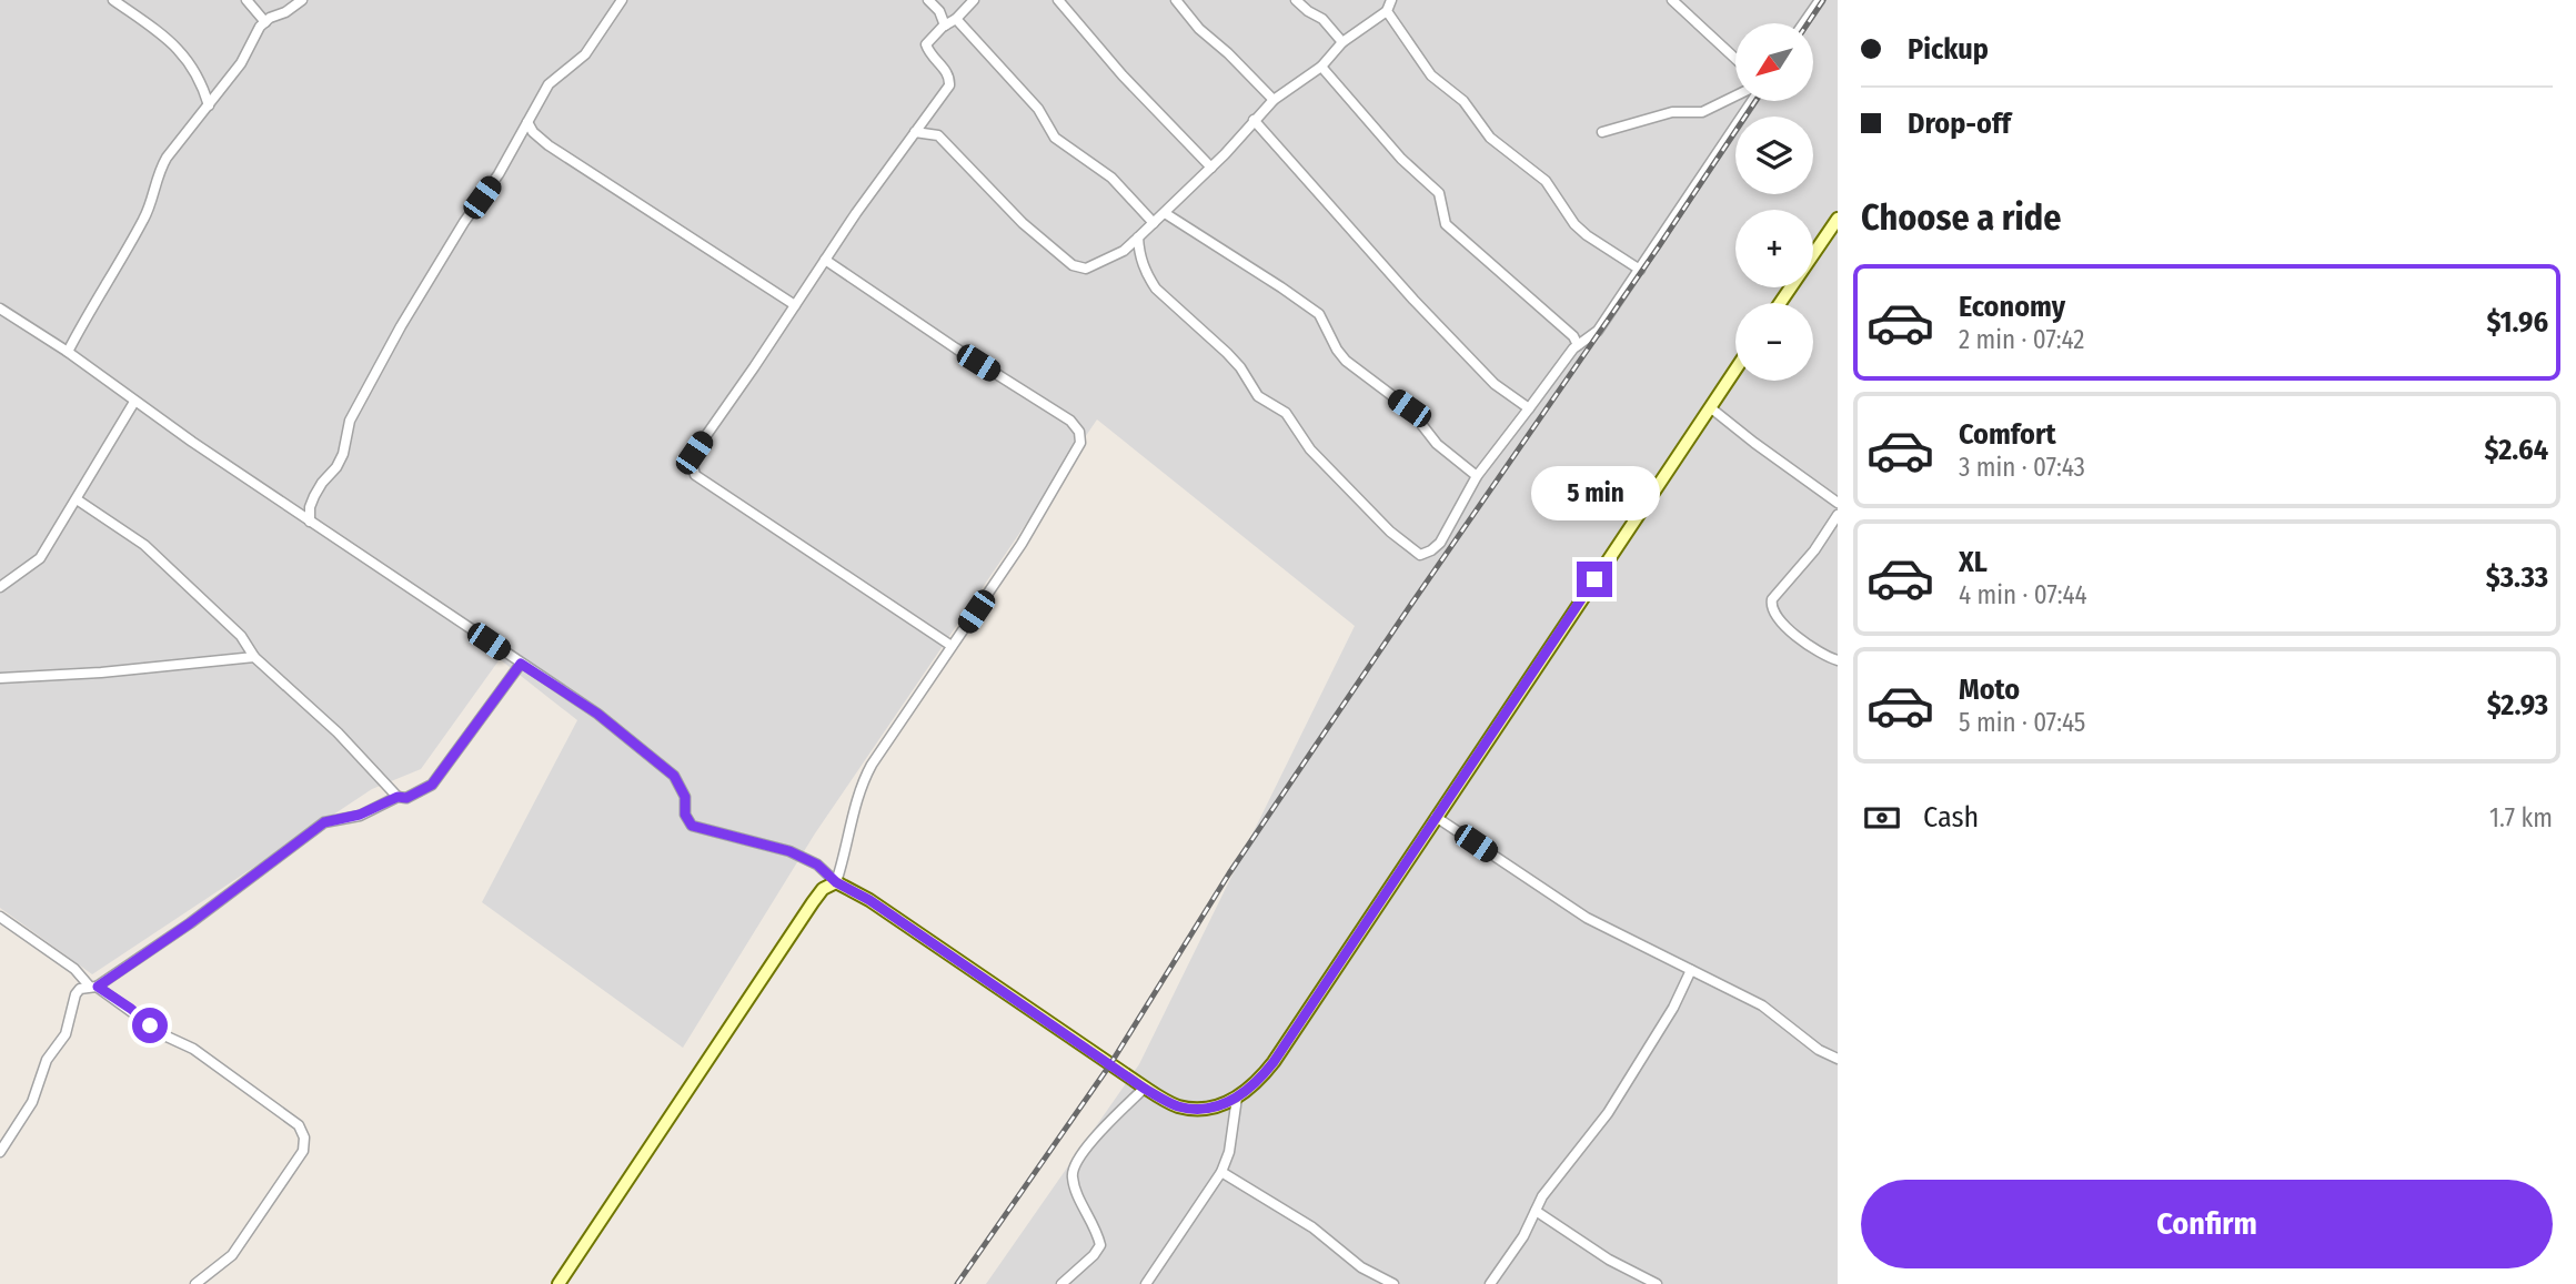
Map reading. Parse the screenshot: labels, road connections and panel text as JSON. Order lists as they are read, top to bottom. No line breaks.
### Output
{"north":"bottom left","page":{"banner":["Pickup","Drop-off"],"map_buttons":["+","−"],"heading":"Choose a ride","list":[{"name":"Economy","note":"2 min · 07:42","value":"$1.96"},{"name":"Comfort","note":"3 min · 07:43","value":"$2.64"},{"name":"XL","note":"4 min · 07:44","value":"$3.33"},{"name":"Moto","note":"5 min · 07:45","value":"$2.93"}],"bubble":"5 min","pay":["Cash","1.7 km"],"buttons":"Confirm"}}
